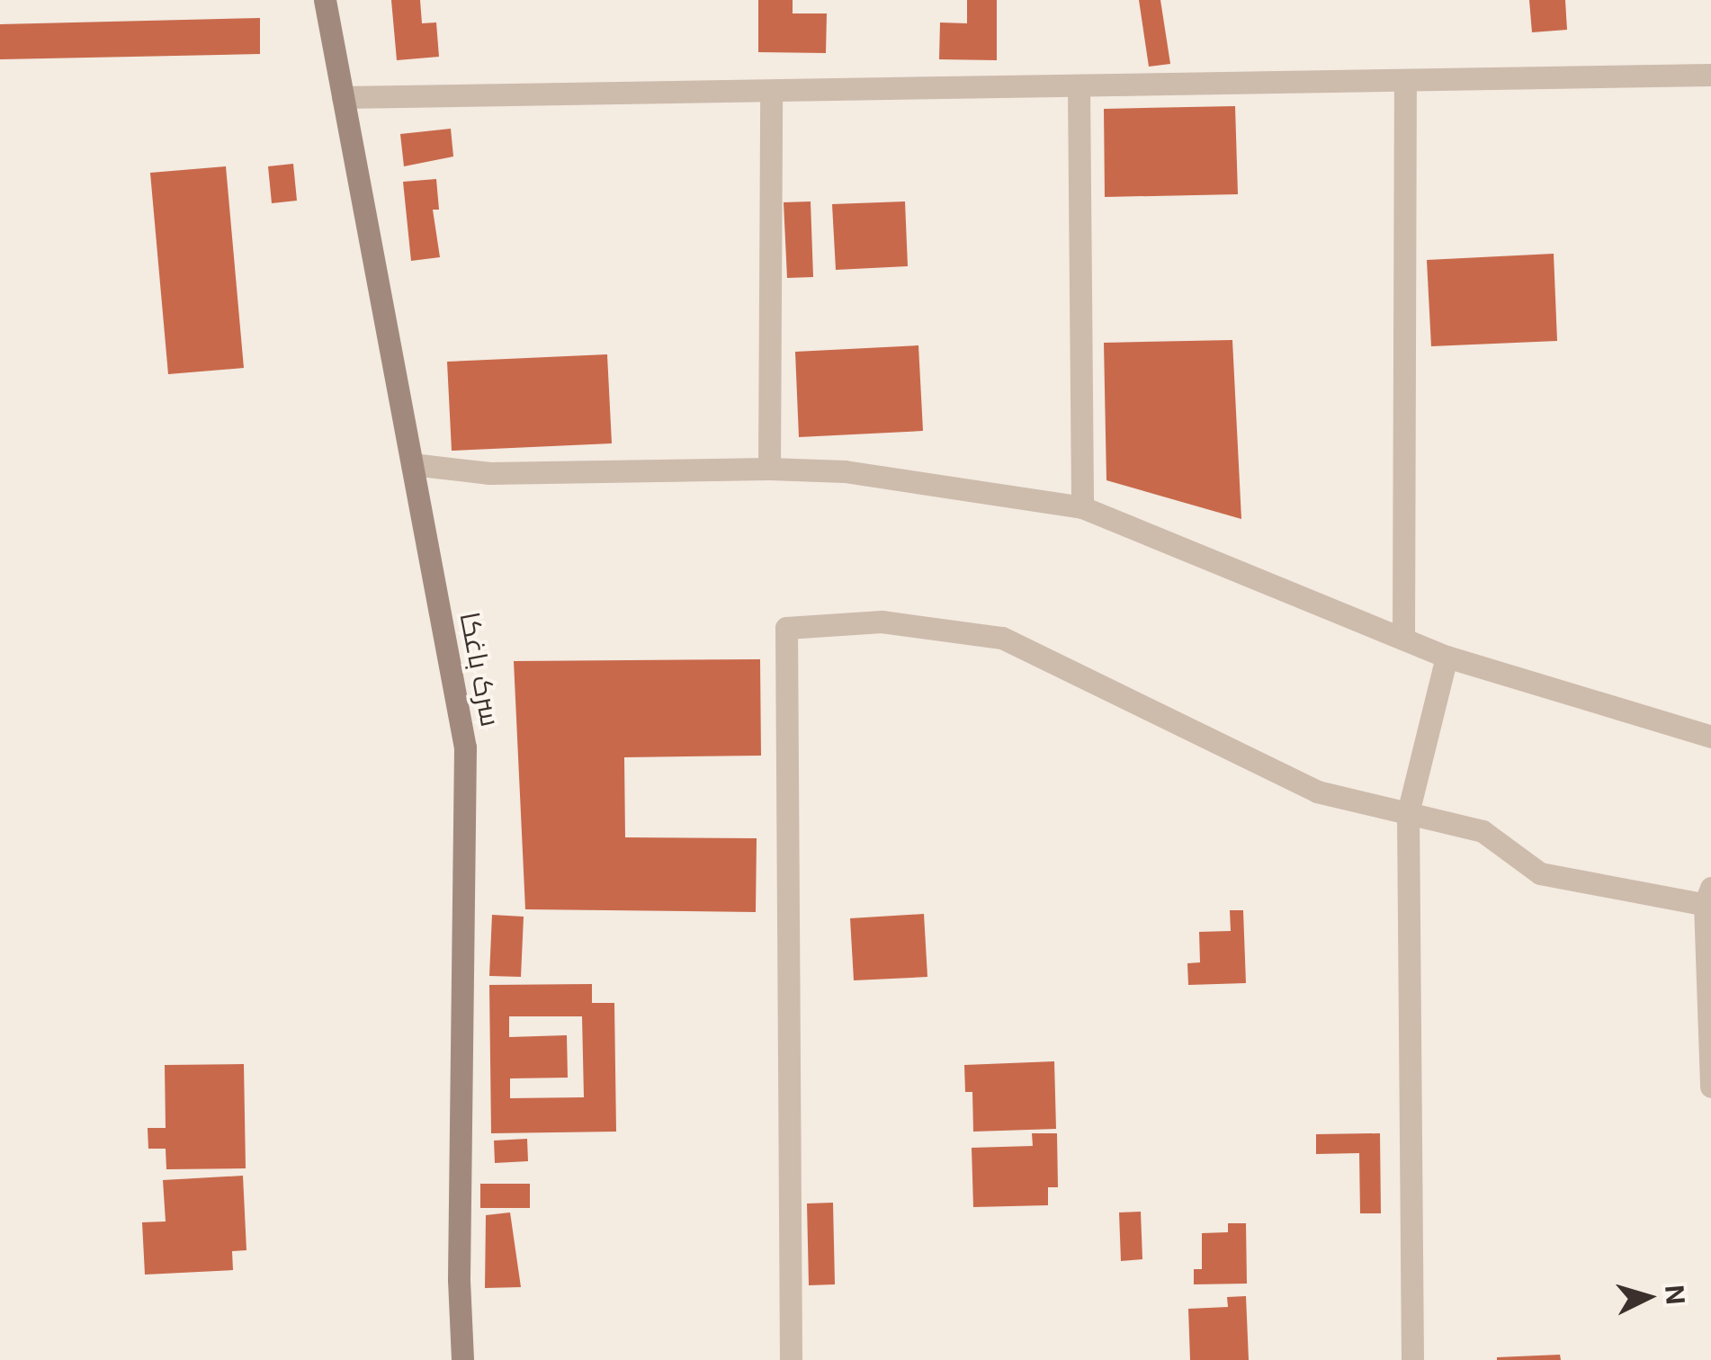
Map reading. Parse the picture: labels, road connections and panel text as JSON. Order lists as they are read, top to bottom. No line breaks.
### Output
{"streets":{"street":["سرک باغکا"]},"north":"right"}
